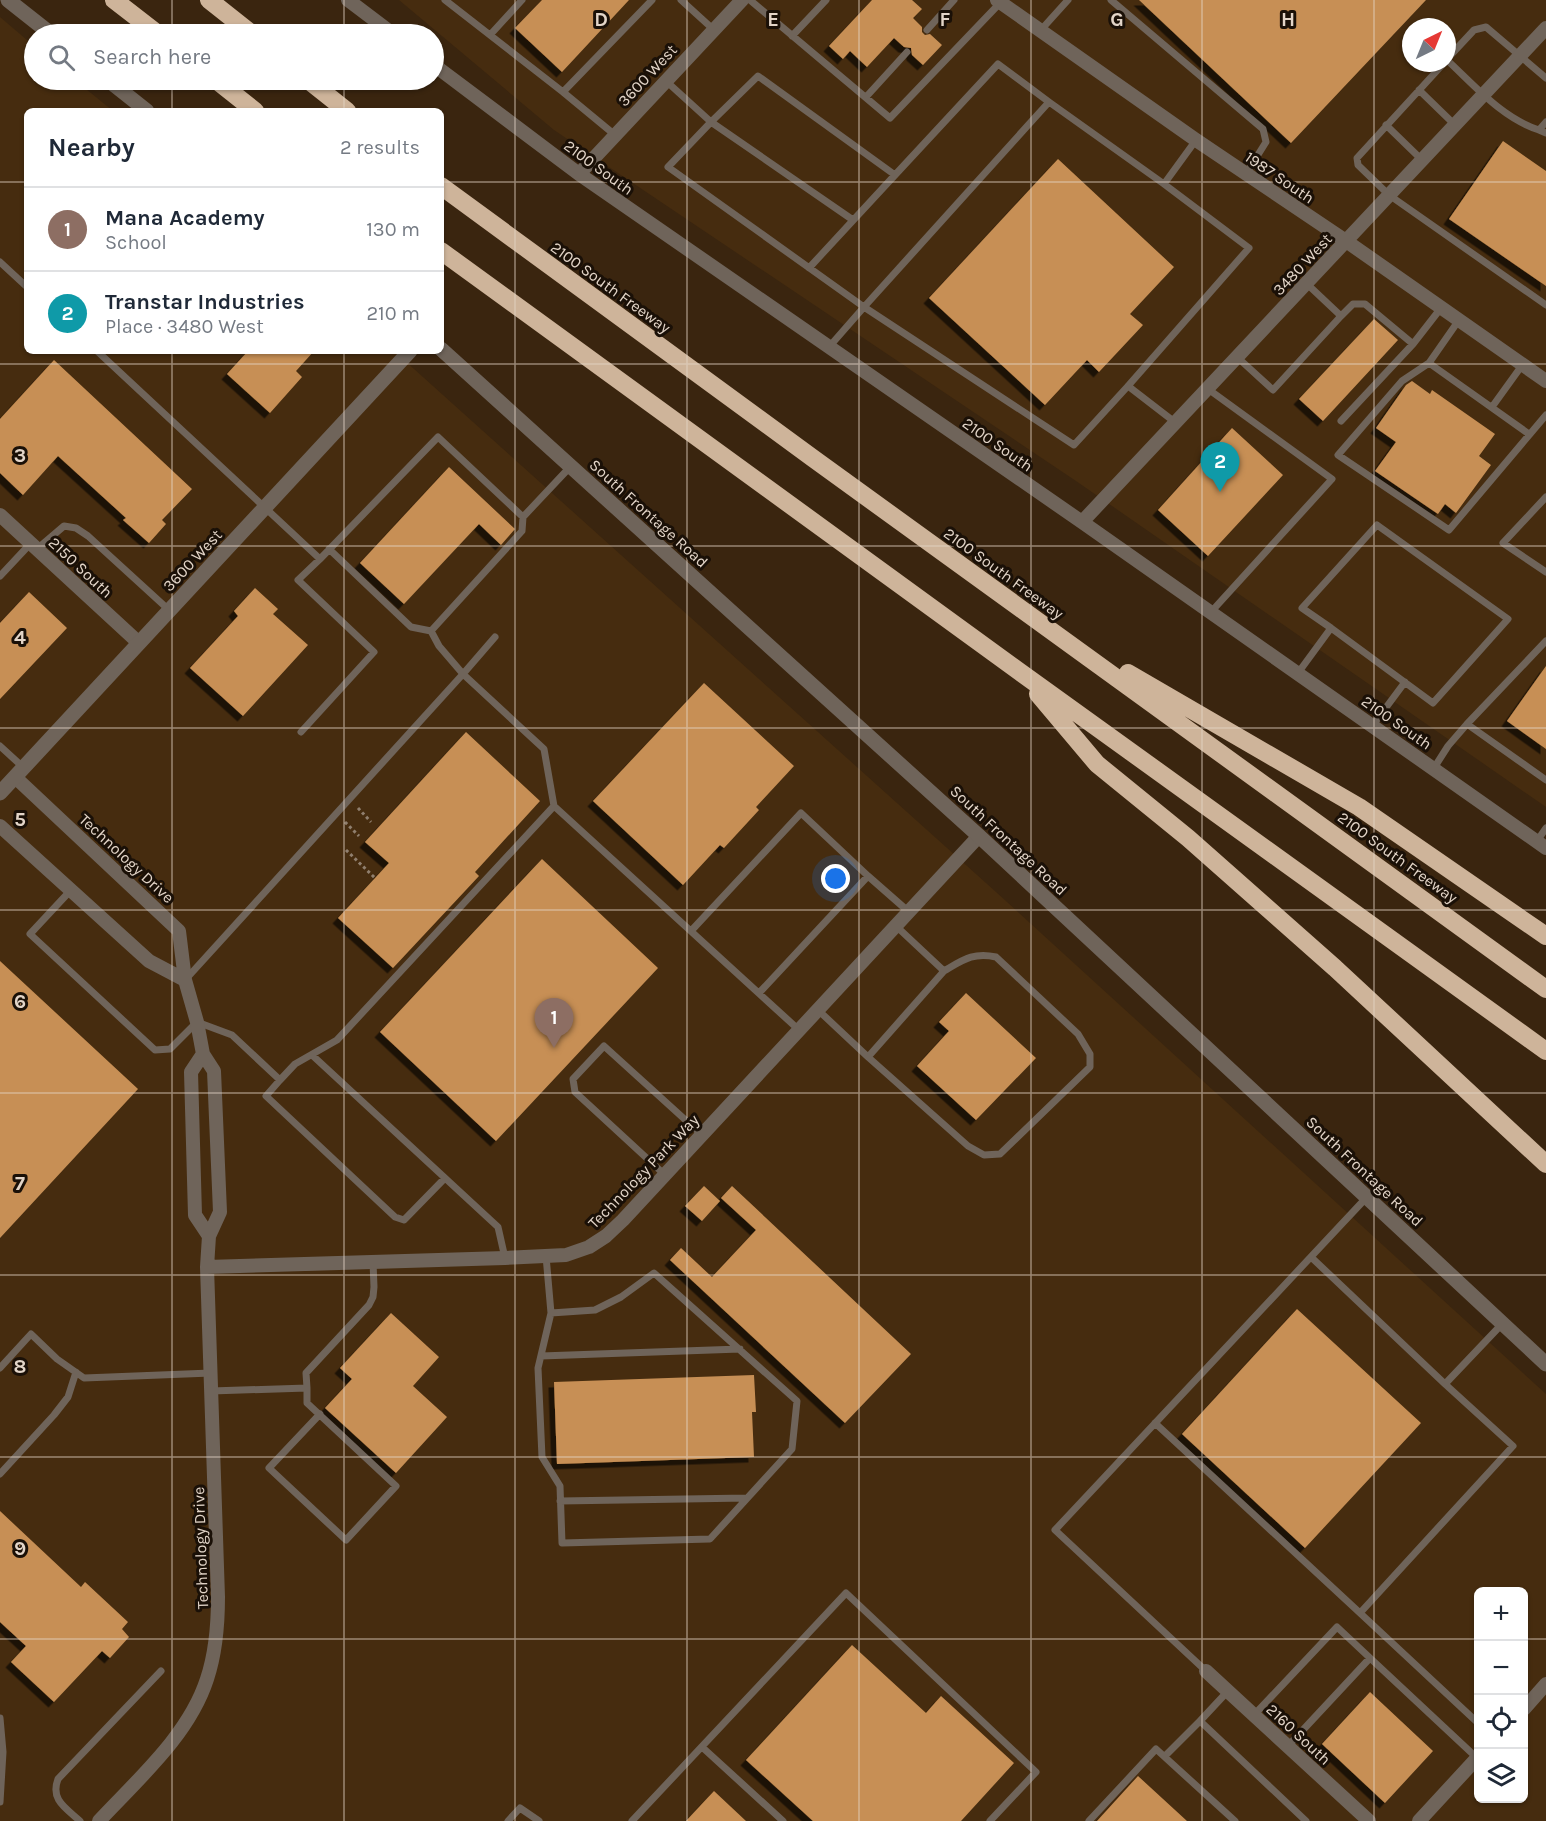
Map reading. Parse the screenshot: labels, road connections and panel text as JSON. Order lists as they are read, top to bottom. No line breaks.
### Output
{"streets":{"highway":["2100 South Freeway"],"street":["3600 West","2100 South","1987 South","3480 West","South Frontage Road","2150 South","Technology Drive","Technology Park Way","2160 South"]},"crossings":[["3600 West","2100 South"],["3600 West","2150 South"],["3600 West","Technology Drive"],["2100 South","3480 West"],["1987 South","3480 West"],["South Frontage Road","Technology Park Way"],["Technology Drive","Technology Park Way"]],"north":"top right","page":{"search":"Search here","heading":["Nearby","2 results"],"list":[{"mark":"1","name":"Mana Academy","note":"School","value":"130 m"},{"mark":"2","name":"Transtar Industries","note":"Place · 3480 West","value":"210 m"}],"pins":["2","1"],"map_buttons":["+","−"]},"grid":{"columns":["D","E","F","G","H"],"rows":["3","4","5","6","7","8","9"]}}
